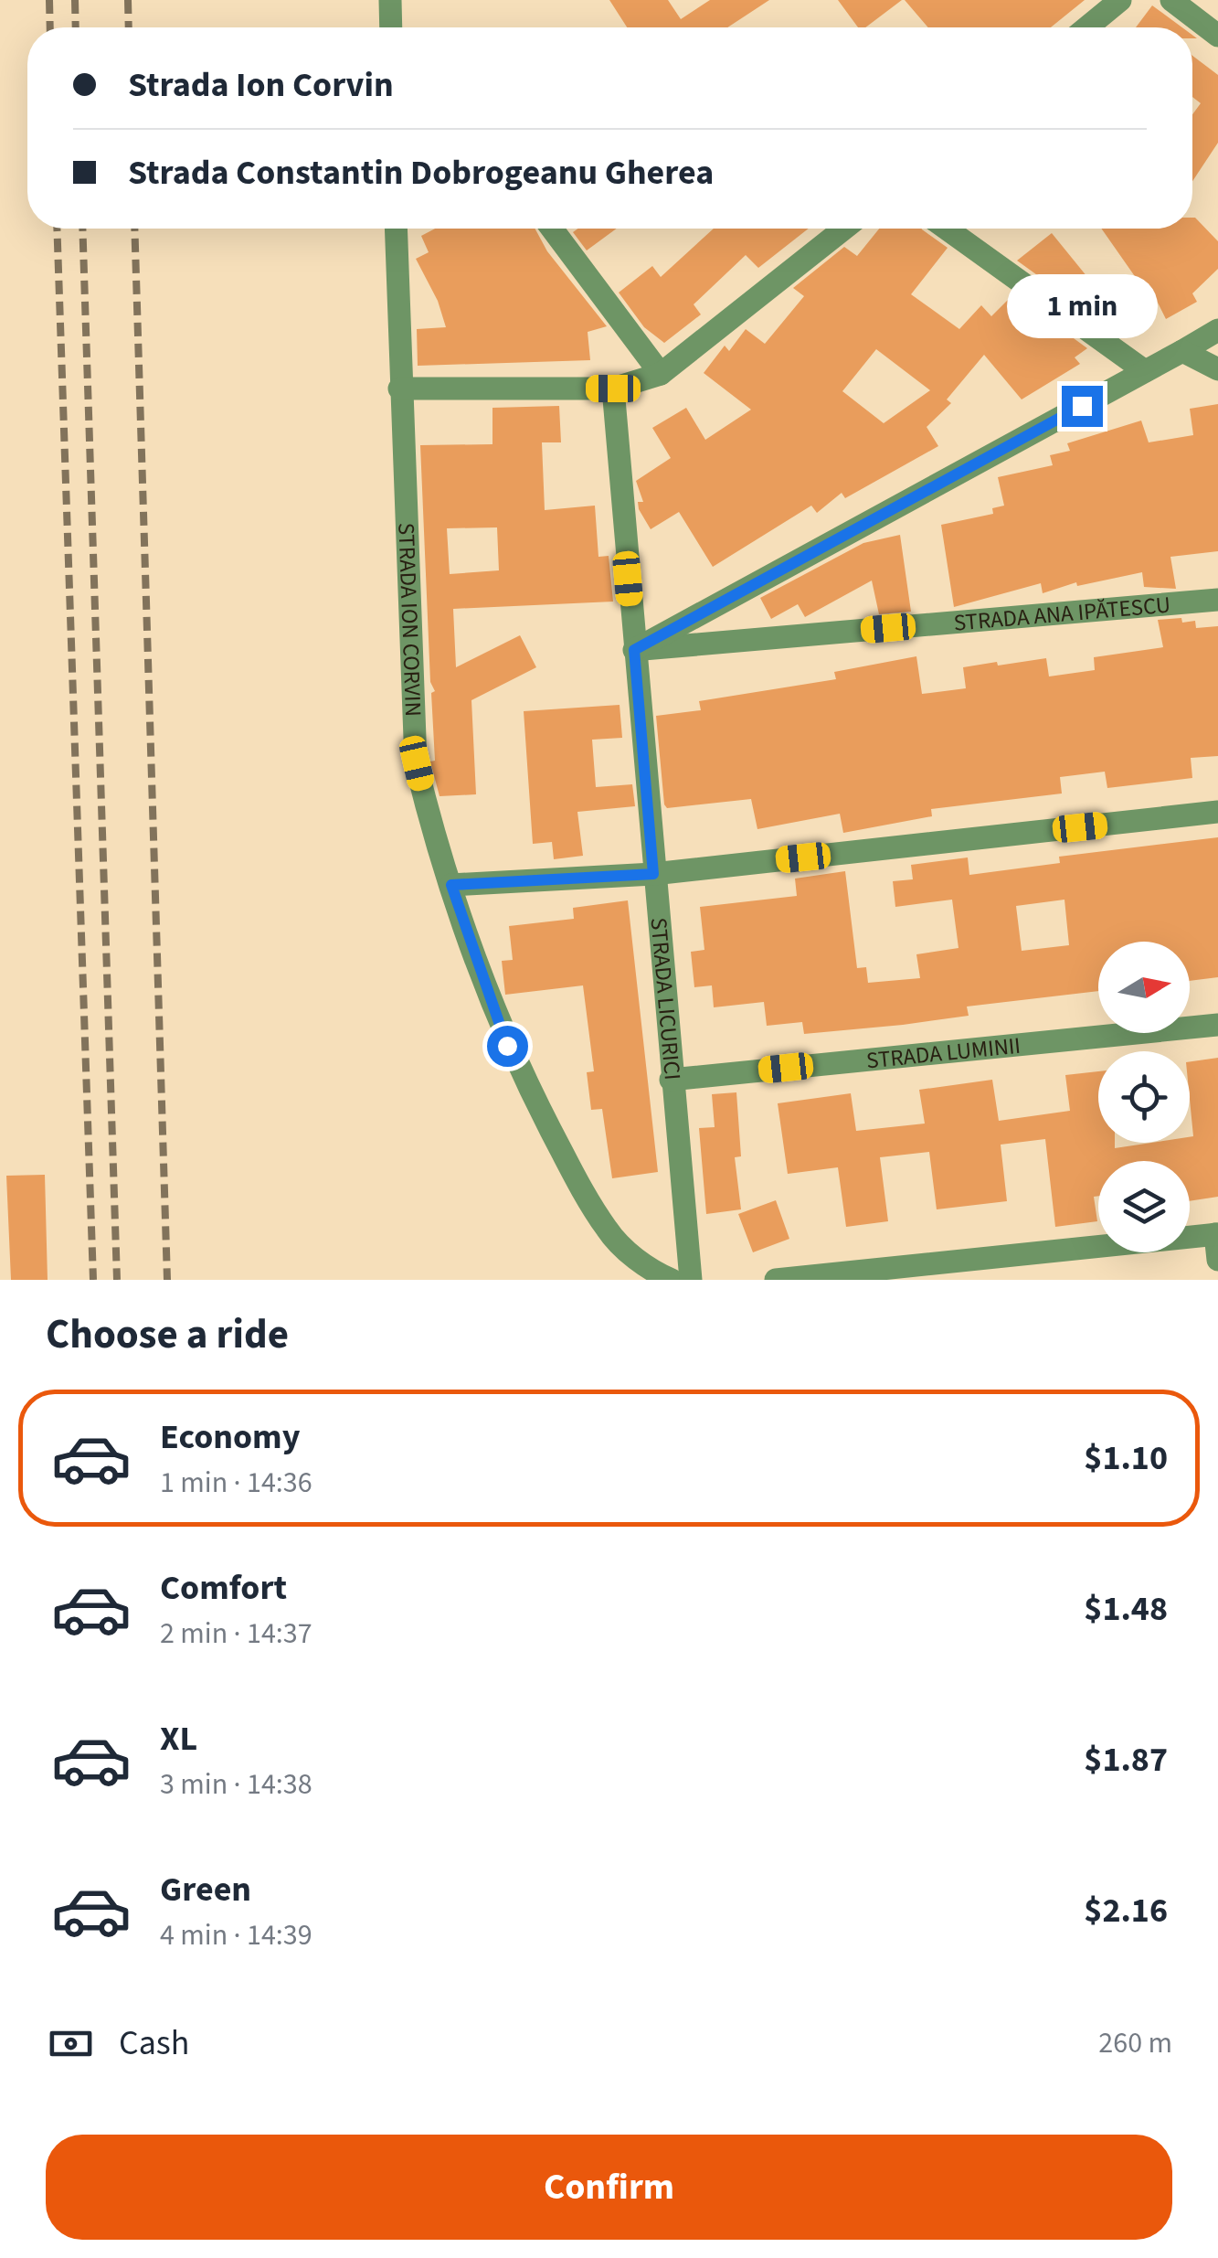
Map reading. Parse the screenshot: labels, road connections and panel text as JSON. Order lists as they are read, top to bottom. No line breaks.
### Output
{"streets":{"street":["STRADA ANA IPĂTESCU","STRADA ION CORVIN","STRADA LICURICI","STRADA LUMINII"]},"crossings":[["STRADA ANA IPĂTESCU","STRADA LICURICI"],["STRADA LICURICI","STRADA LUMINII"]],"north":"right","page":{"banner":["Strada Ion Corvin","Strada Constantin Dobrogeanu Gherea"],"bubble":"1 min","heading":"Choose a ride","list":[{"name":"Economy","note":"1 min · 14:36","value":"$1.10"},{"name":"Comfort","note":"2 min · 14:37","value":"$1.48"},{"name":"XL","note":"3 min · 14:38","value":"$1.87"},{"name":"Green","note":"4 min · 14:39","value":"$2.16"}],"pay":["Cash","260 m"],"buttons":"Confirm"}}
